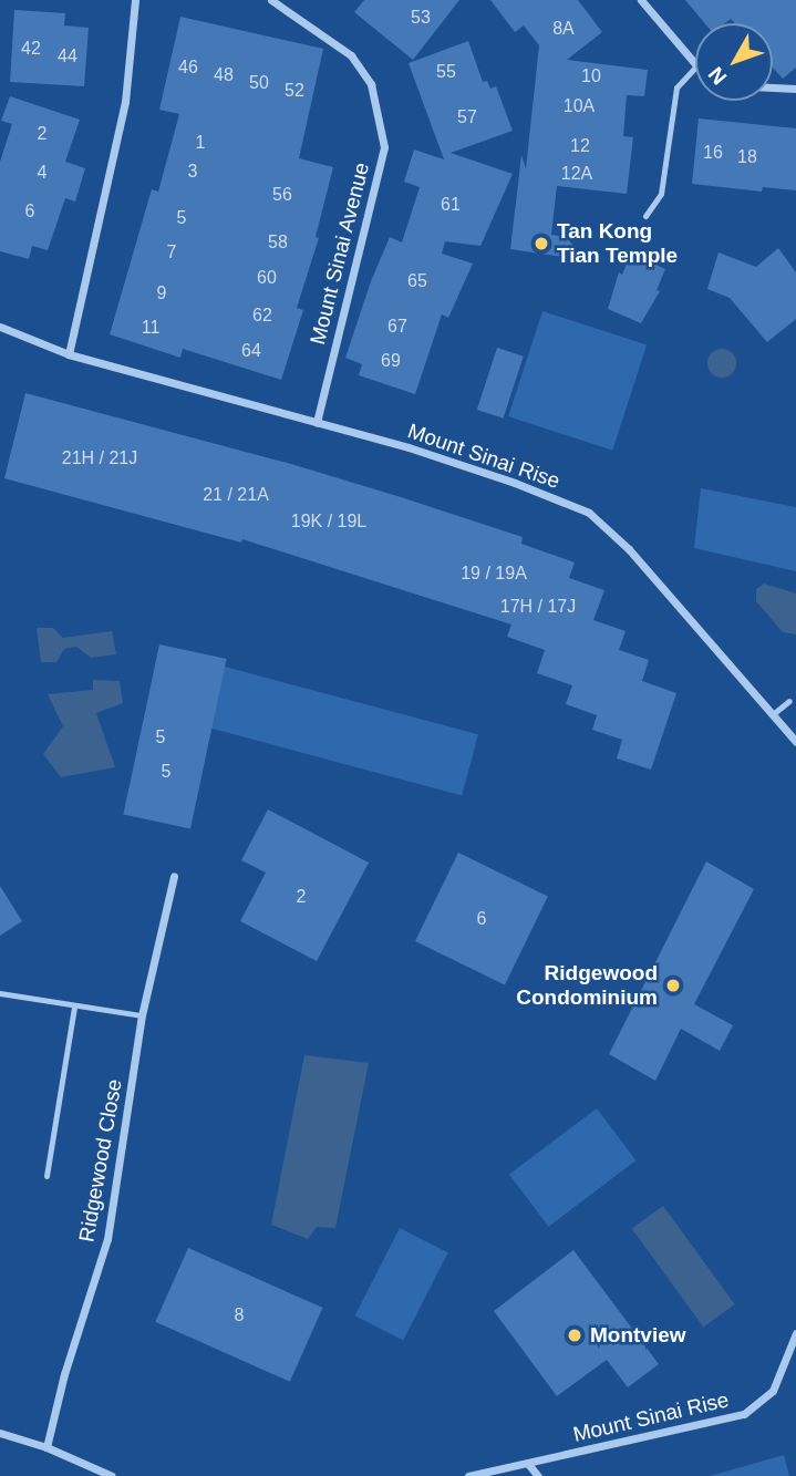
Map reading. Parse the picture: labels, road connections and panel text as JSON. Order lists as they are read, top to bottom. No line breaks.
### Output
{"streets":{"street":["Mount Sinai Avenue","Mount Sinai Rise","Ridgewood Close"]},"crossings":[["Mount Sinai Avenue","Mount Sinai Rise"]],"places":["Tan Kong Tian Temple","Ridgewood Condominium","Montview"],"house_numbers":["53","8A","42","44","46","55","48","10","50","52","10A","57","2","1","12","16","18","3","4","12A","56","61","6","5","58","7","60","65","9","62","67","11","64","69","21H / 21J","21 / 21A","19K / 19L","19 / 19A","17H / 17J","5","5","2","6","8"],"north":"bottom left"}
